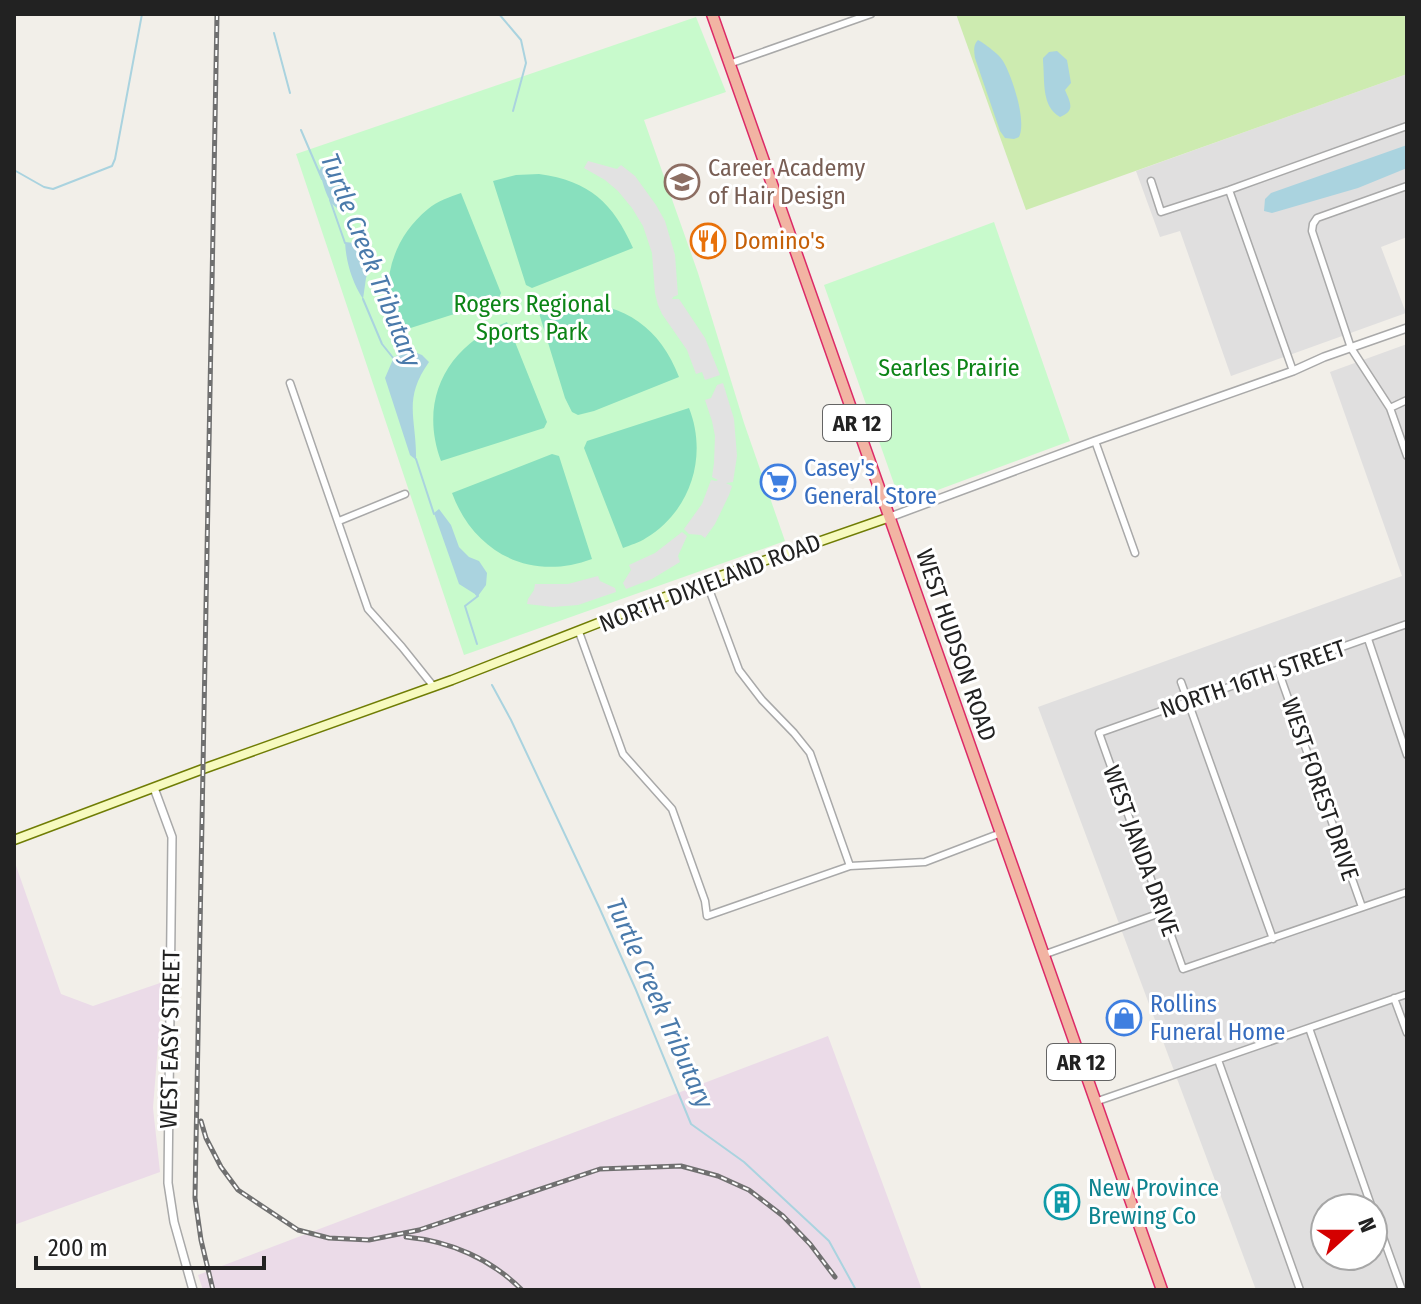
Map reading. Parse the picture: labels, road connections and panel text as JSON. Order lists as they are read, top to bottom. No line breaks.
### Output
{"streets":{"highway":["AR 12","WEST HUDSON ROAD"],"main road":["NORTH DIXIELAND ROAD"],"street":["NORTH 16TH STREET","WEST FOREST DRIVE","WEST JANDA DRIVE","WEST EASY STREET"]},"crossings":[["NORTH DIXIELAND ROAD","WEST HUDSON ROAD"],["NORTH DIXIELAND ROAD","WEST EASY STREET"],["NORTH 16TH STREET","WEST FOREST DRIVE"],["NORTH 16TH STREET","WEST JANDA DRIVE"]],"water":["Turtle Creek Tributary"],"parks":["Rogers Regional Sports Park","Searles Prairie"],"places":{"school or university":["Career Academy of Hair Design"],"restaurant":["Domino's"],"supermarket":["Casey's General Store"],"shop":["Rollins Funeral Home"],"building":["New Province Brewing Co"]},"scale_bar":"200 m","north":"right"}
